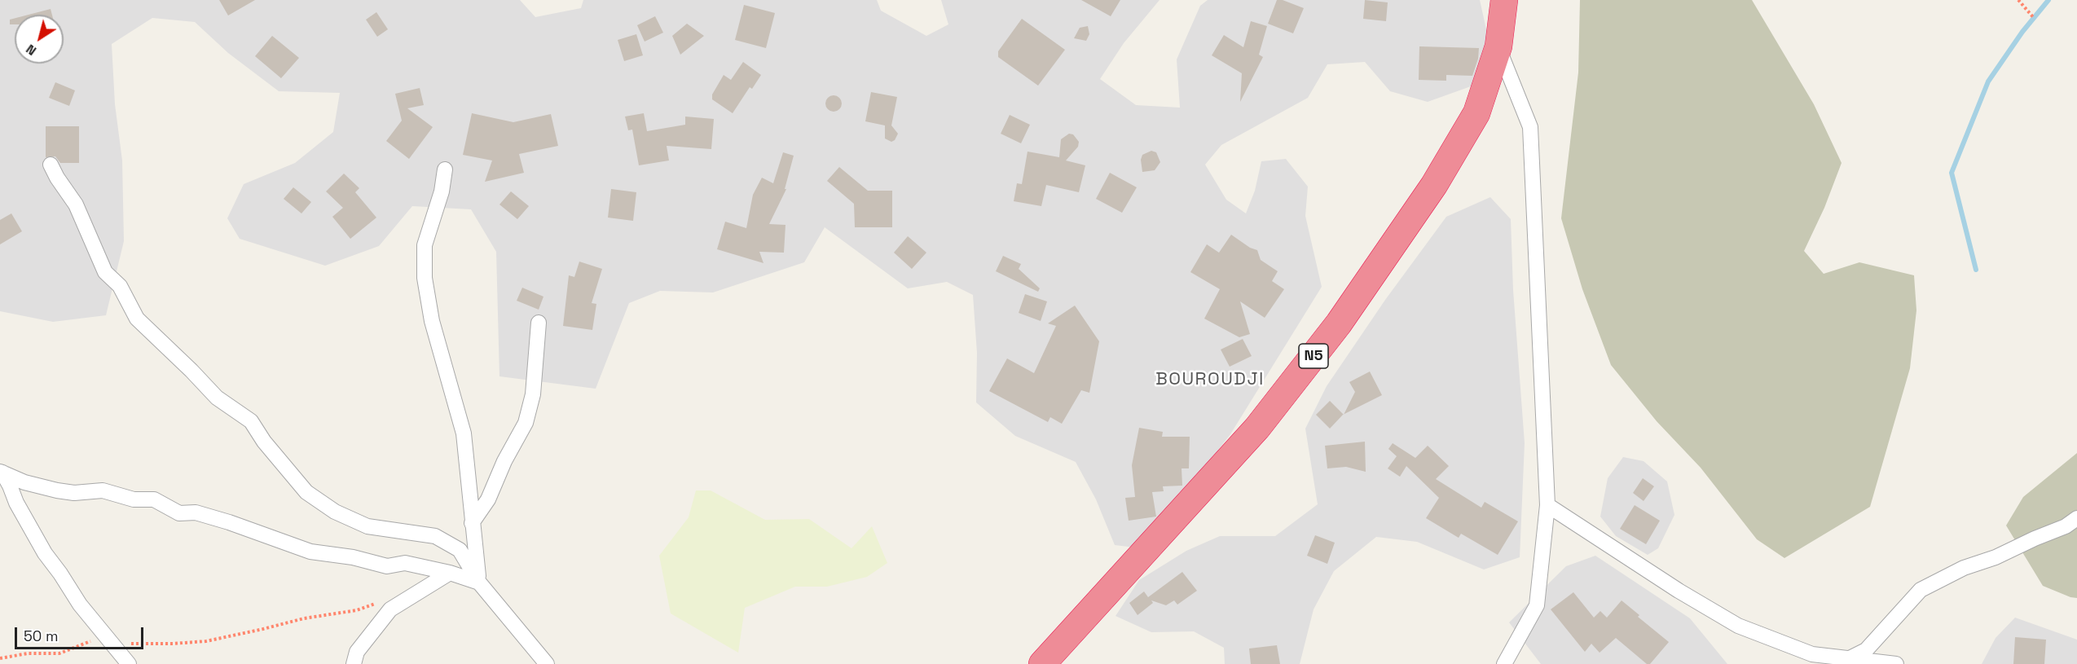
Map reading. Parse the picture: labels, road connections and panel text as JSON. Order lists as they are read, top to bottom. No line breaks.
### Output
{"streets":{"highway":["N5"]},"districts":["BOUROUDJI"],"scale_bar":"50 m","north":"bottom left"}
